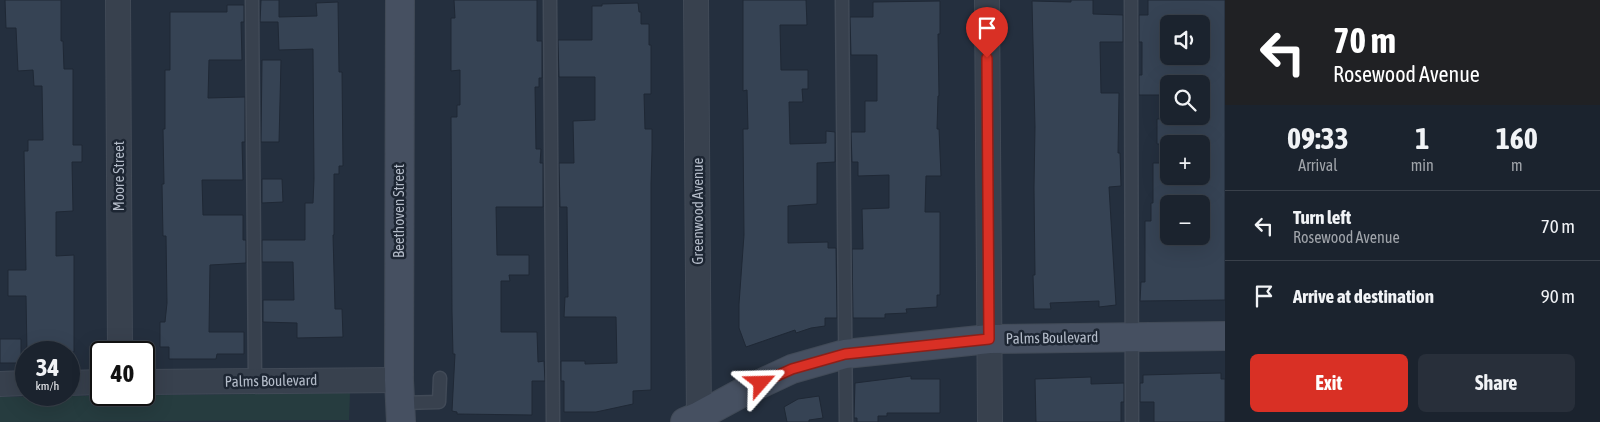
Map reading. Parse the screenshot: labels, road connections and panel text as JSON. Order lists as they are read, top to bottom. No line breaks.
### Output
{"streets":{"street":["Moore Street","Beethoven Street","Greenwood Avenue","Palms Boulevard"]},"crossings":[["Beethoven Street","Palms Boulevard"],["Greenwood Avenue","Palms Boulevard"]],"page":{"turn":["70 m","Rosewood Avenue"],"map_buttons":["+","−"],"eta":["09:33","Arrival","1","min","160","m"],"list":[{"name":"Turn left","note":"Rosewood Avenue","value":"70 m"},{"name":"Arrive at destination","value":"90 m"}],"speed":"34 km/h","limit":"40","buttons":["Exit","Share"]}}
